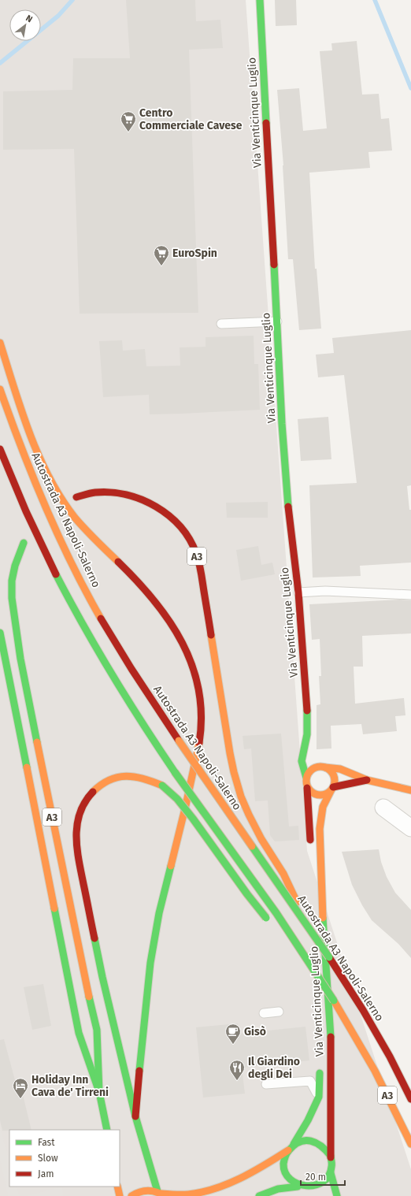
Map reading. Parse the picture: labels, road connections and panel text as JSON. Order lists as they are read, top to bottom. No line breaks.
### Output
{"streets":{"main road":["Via Venticinque Luglio","Autostrada A3 Napoli-Salerno","A3"]},"crossings":[["Via Venticinque Luglio","Autostrada A3 Napoli-Salerno"],["Via Venticinque Luglio","A3"],["Autostrada A3 Napoli-Salerno","A3"]],"places":{"supermarket":["Centro Commerciale Cavese","EuroSpin"],"cafe":["Gisò"],"restaurant":["Il Giardino degli Dei"],"hotel":["Holiday Inn Cava de' Tirreni"]},"legend":["Fast","Slow","Jam"],"scale_bar":"20 m","north":"top right"}
